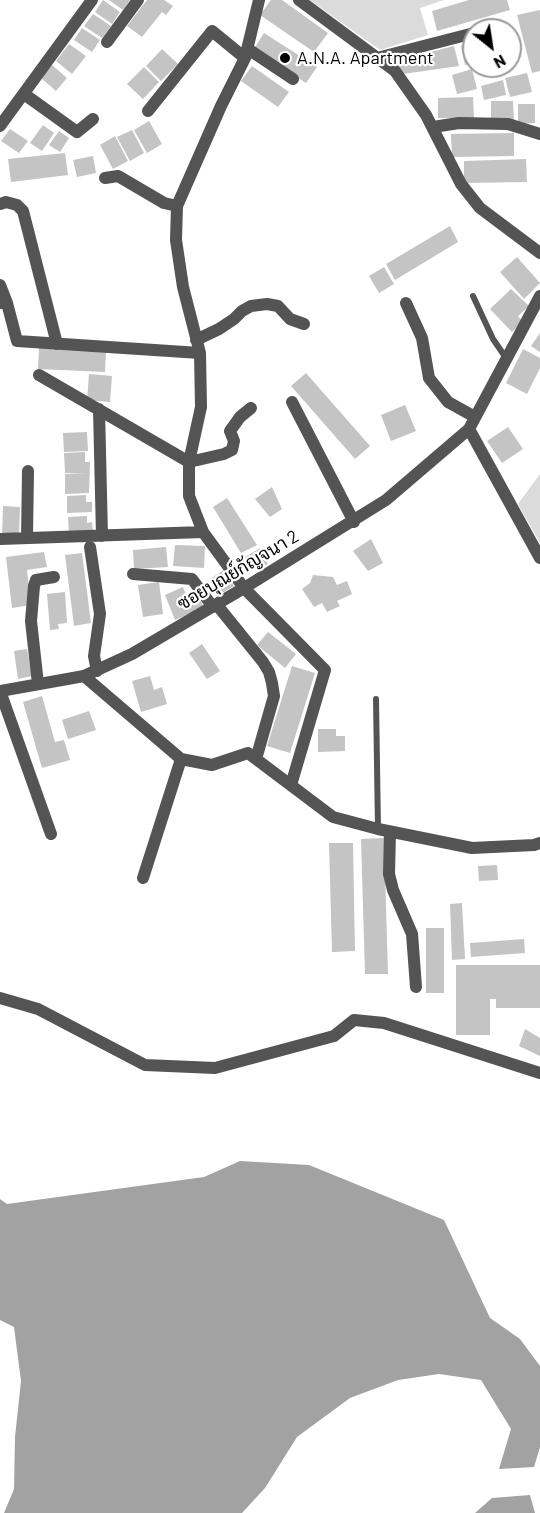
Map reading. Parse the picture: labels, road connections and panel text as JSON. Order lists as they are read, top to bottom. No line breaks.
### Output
{"streets":{"street":["ซอยบุณย์กัญจนา 2"]},"places":["A.N.A. Apartment"],"north":"bottom right"}
